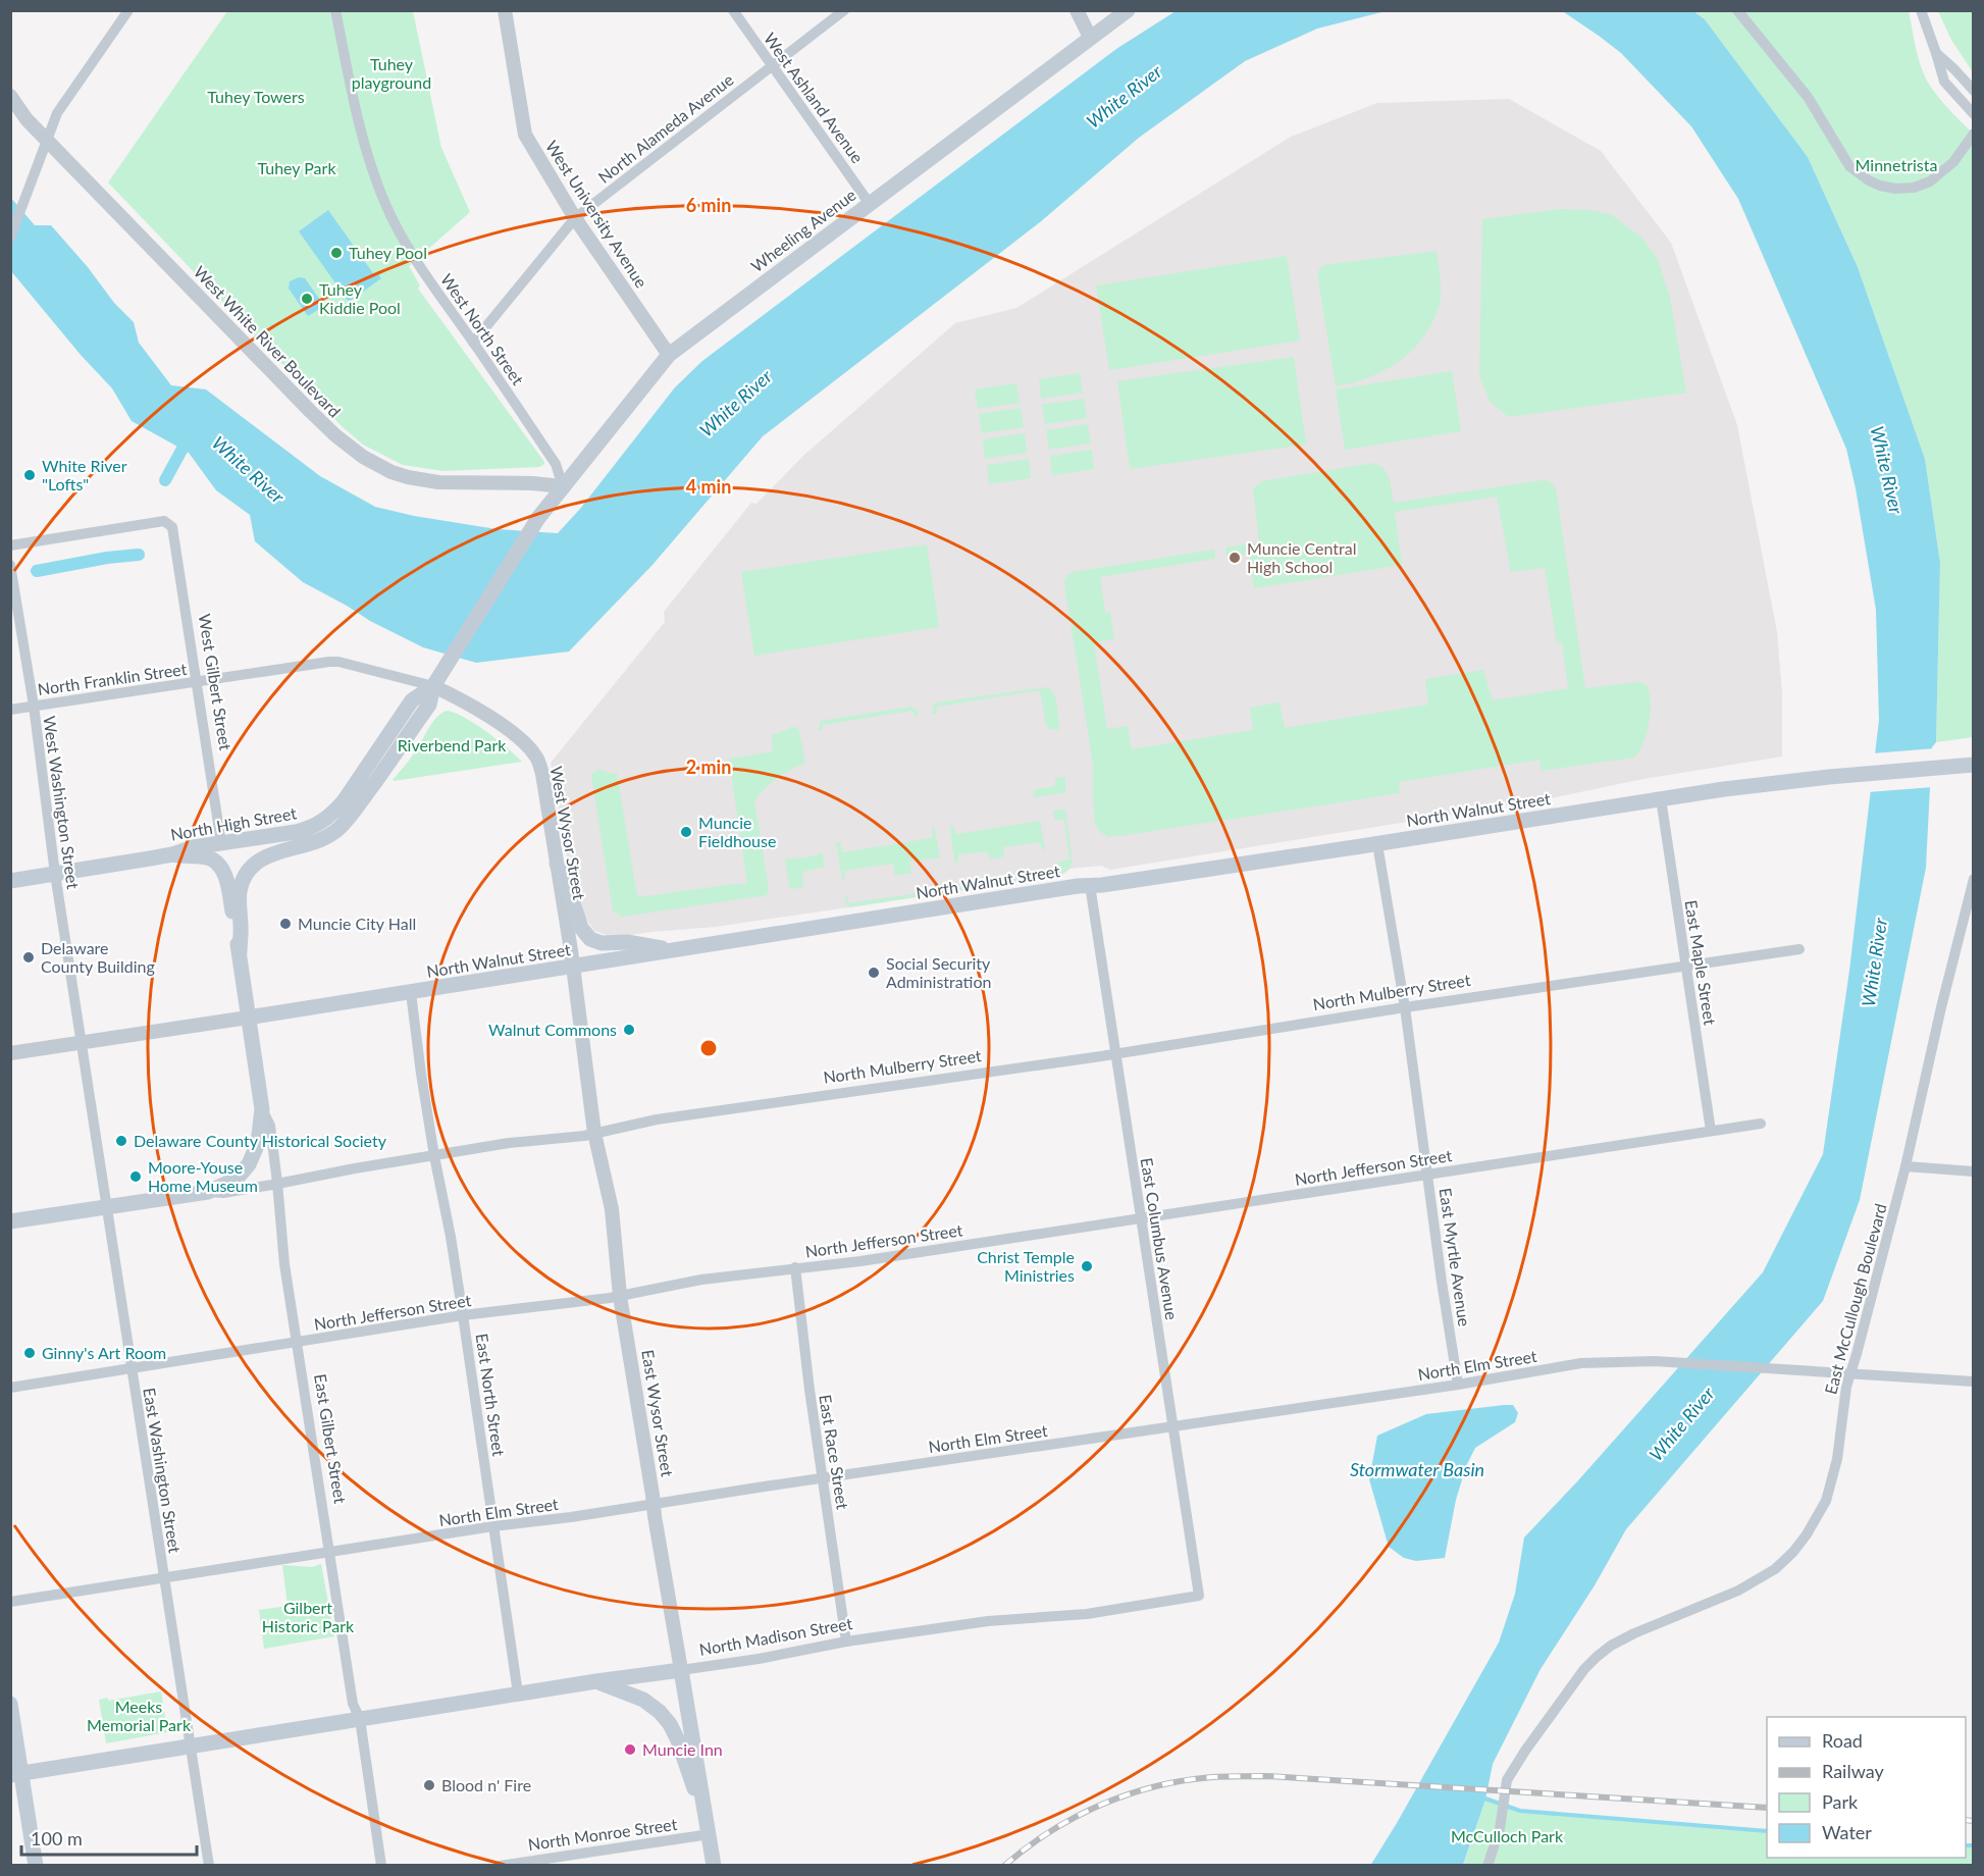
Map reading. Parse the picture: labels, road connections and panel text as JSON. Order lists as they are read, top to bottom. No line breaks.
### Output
{"streets":{"main road":["Wheeling Avenue","North Walnut Street","North High Street","North Mulberry Street","East Wysor Street","East Gilbert Street","North Madison Street"],"street":["West Ashland Avenue","North Alameda Avenue","West University Avenue","West North Street","West White River Boulevard","North Franklin Street","West Gilbert Street","West Washington Street","West Wysor Street","East Maple Street","North Jefferson Street","East Columbus Avenue","East Myrtle Avenue","East McCullough Boulevard","North Elm Street","East North Street","East Race Street","East Washington Street","North Monroe Street"]},"crossings":[["West Ashland Avenue","North Alameda Avenue"],["West Ashland Avenue","Wheeling Avenue"],["North Alameda Avenue","West University Avenue"],["North Alameda Avenue","West North Street"],["West University Avenue","Wheeling Avenue"],["Wheeling Avenue","West North Street"],["Wheeling Avenue","West White River Boulevard"],["Wheeling Avenue","North High Street"],["West North Street","West White River Boulevard"],["North Franklin Street","West Gilbert Street"],["North Franklin Street","West Washington Street"],["North Franklin Street","North High Street"],["North Franklin Street","West Wysor Street"],["West Gilbert Street","North High Street"],["West Washington Street","North Walnut Street"],["West Washington Street","North High Street"],["West Washington Street","East Washington Street"],["North Walnut Street","West Wysor Street"],["North Walnut Street","East Maple Street"],["North Walnut Street","East Columbus Avenue"],["North Walnut Street","East Myrtle Avenue"],["North Walnut Street","East North Street"],["North Walnut Street","East Wysor Street"],["North Walnut Street","East Gilbert Street"],["North Walnut Street","East Washington Street"],["North High Street","West Wysor Street"],["West Wysor Street","East Wysor Street"],["East Maple Street","North Mulberry Street"],["East Maple Street","North Jefferson Street"],["North Mulberry Street","East Columbus Avenue"],["North Mulberry Street","East Myrtle Avenue"],["North Mulberry Street","East North Street"],["North Mulberry Street","East Wysor Street"],["North Mulberry Street","East Gilbert Street"],["North Mulberry Street","East Washington Street"],["North Jefferson Street","East Columbus Avenue"],["North Jefferson Street","East Myrtle Avenue"],["North Jefferson Street","East North Street"],["North Jefferson Street","East Wysor Street"],["North Jefferson Street","East Gilbert Street"],["North Jefferson Street","East Race Street"],["North Jefferson Street","East Washington Street"],["East Columbus Avenue","North Elm Street"],["East Columbus Avenue","North Madison Street"],["East Myrtle Avenue","North Elm Street"],["East McCullough Boulevard","North Elm Street"],["North Elm Street","East North Street"],["North Elm Street","East Wysor Street"],["North Elm Street","East Gilbert Street"],["North Elm Street","East Race Street"],["North Elm Street","East Washington Street"],["East North Street","North Madison Street"],["East Wysor Street","North Madison Street"],["East Wysor Street","North Monroe Street"],["East Gilbert Street","North Madison Street"],["East Race Street","North Madison Street"],["East Washington Street","North Madison Street"]],"water":["White River","Stormwater Basin"],"parks":["Tuhey playground","Tuhey Towers","Minnetrista","Tuhey Park","Riverbend Park","Gilbert Historic Park","Meeks Memorial Park","McCulloch Park"],"places":["Tuhey Pool","Tuhey Kiddie Pool","White River \"Lofts\"","Muncie Central High School","Muncie Fieldhouse","Muncie City Hall","Delaware County Building","Social Security Administration","Walnut Commons","Delaware County Historical Society","Moore-Youse Home Museum","Christ Temple Ministries","Ginny's Art Room","Muncie Inn","Blood n' Fire"],"legend":["Road","Railway","Park","Water"],"scale_bar":"100 m","rings":["6 min","4 min","2 min"]}
